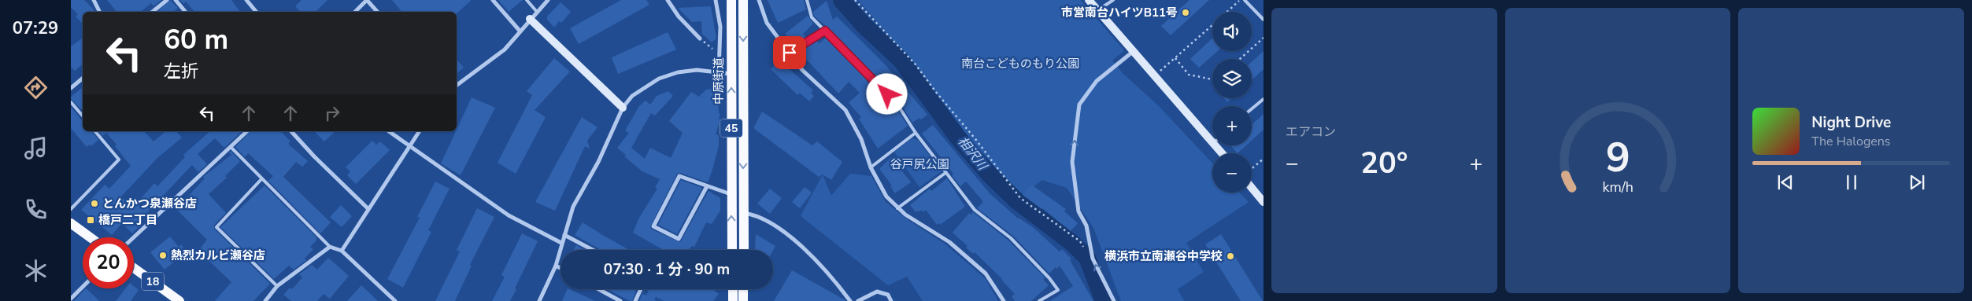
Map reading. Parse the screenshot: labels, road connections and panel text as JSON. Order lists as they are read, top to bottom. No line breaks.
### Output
{"streets":{"main road":["中原街道","45","18"]},"water":["相沢川"],"parks":["南台こどものもり公園","谷戸尻公園"],"places":{"other":["市営南台ハイツB11号","とんかつ泉瀬谷店","熱烈カルビ瀬谷店","横浜市立南瀬谷中学校"],"transit":["橋戸二丁目"]},"page":{"tabs":"07:29","tile":"エアコン","map_buttons":["+","−"],"turn":["60 m","左折"],"song":["Night Drive","The Halogens"],"heat":["−","20°","+"],"limit":"20","trip":"07:30 · 1 分 · 90 m","gauge":["9","km/h"]}}
